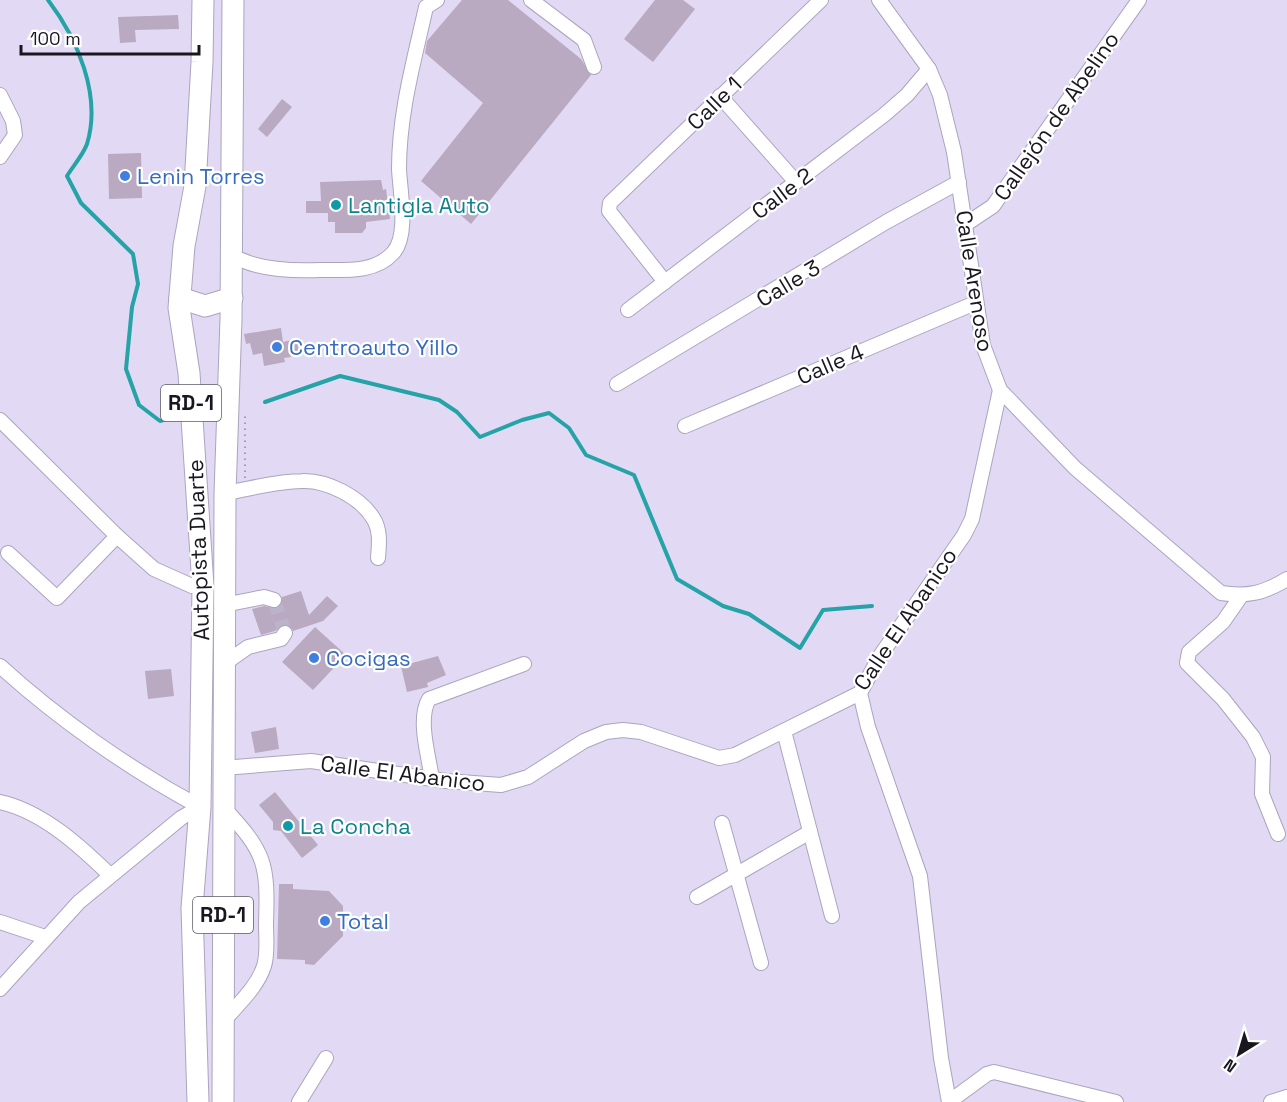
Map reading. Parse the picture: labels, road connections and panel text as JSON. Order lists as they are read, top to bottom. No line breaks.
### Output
{"streets":{"highway":["RD-1","Autopista Duarte"],"street":["Calle 1","Callejón de Abelino","Calle 2","Calle Arenoso","Calle 3","Calle 4","Calle El Abanico"]},"crossings":[["Calle 1","Calle 2"],["Callejón de Abelino","Calle Arenoso"],["Calle 2","Calle Arenoso"],["Calle Arenoso","Calle 3"],["Calle Arenoso","Calle 4"],["Calle Arenoso","Calle El Abanico"],["Autopista Duarte","Calle El Abanico"]],"places":["Lenin Torres","Lantigla Auto","Centroauto Yillo","Cocigas","La Concha","Total"],"scale_bar":"100 m","north":"bottom left"}
